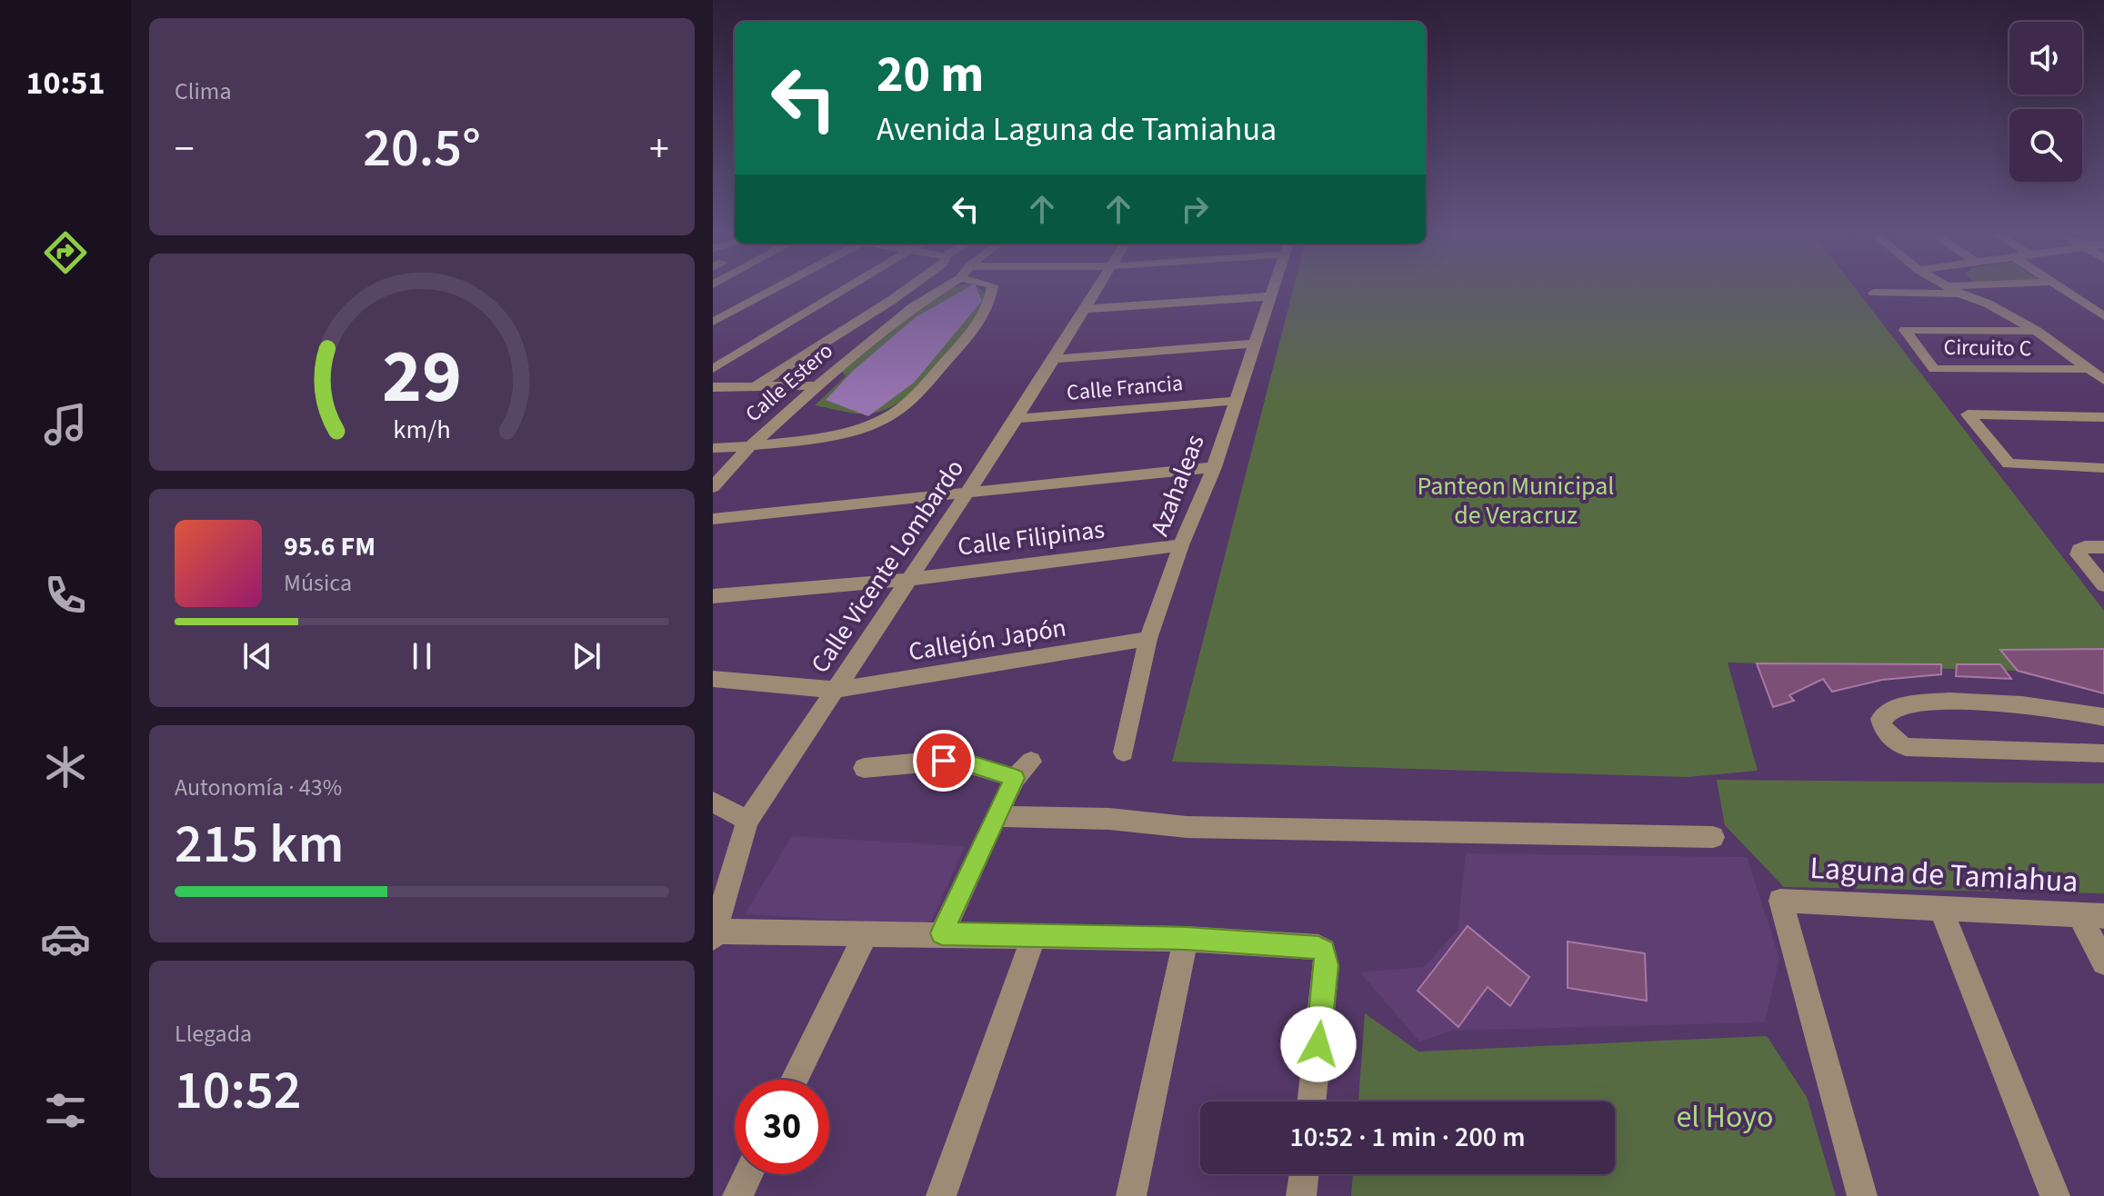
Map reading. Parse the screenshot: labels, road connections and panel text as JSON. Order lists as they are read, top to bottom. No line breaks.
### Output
{"streets":{"street":["Circuito C","Calle Estero","Calle Francia","Azahaleas","Calle Filipinas","Calle Vicente Lombardo","Callejón Japón","Laguna de Tamiahua"]},"crossings":[["Calle Francia","Azahaleas"],["Calle Francia","Calle Vicente Lombardo"],["Azahaleas","Calle Filipinas"],["Azahaleas","Callejón Japón"],["Calle Filipinas","Calle Vicente Lombardo"],["Calle Vicente Lombardo","Callejón Japón"]],"parks":["Panteon Municipal de Veracruz","el Hoyo"],"page":{"tabs":"10:51","tile":["Clima",["Autonomía · 43%","215 km"],["Llegada","10:52"]],"turn":["20 m","Avenida Laguna de Tamiahua"],"heat":["−","20.5°","+"],"song":["95.6 FM","Música"],"limit":"30","trip":"10:52 · 1 min · 200 m","gauge":["29","km/h"]}}
